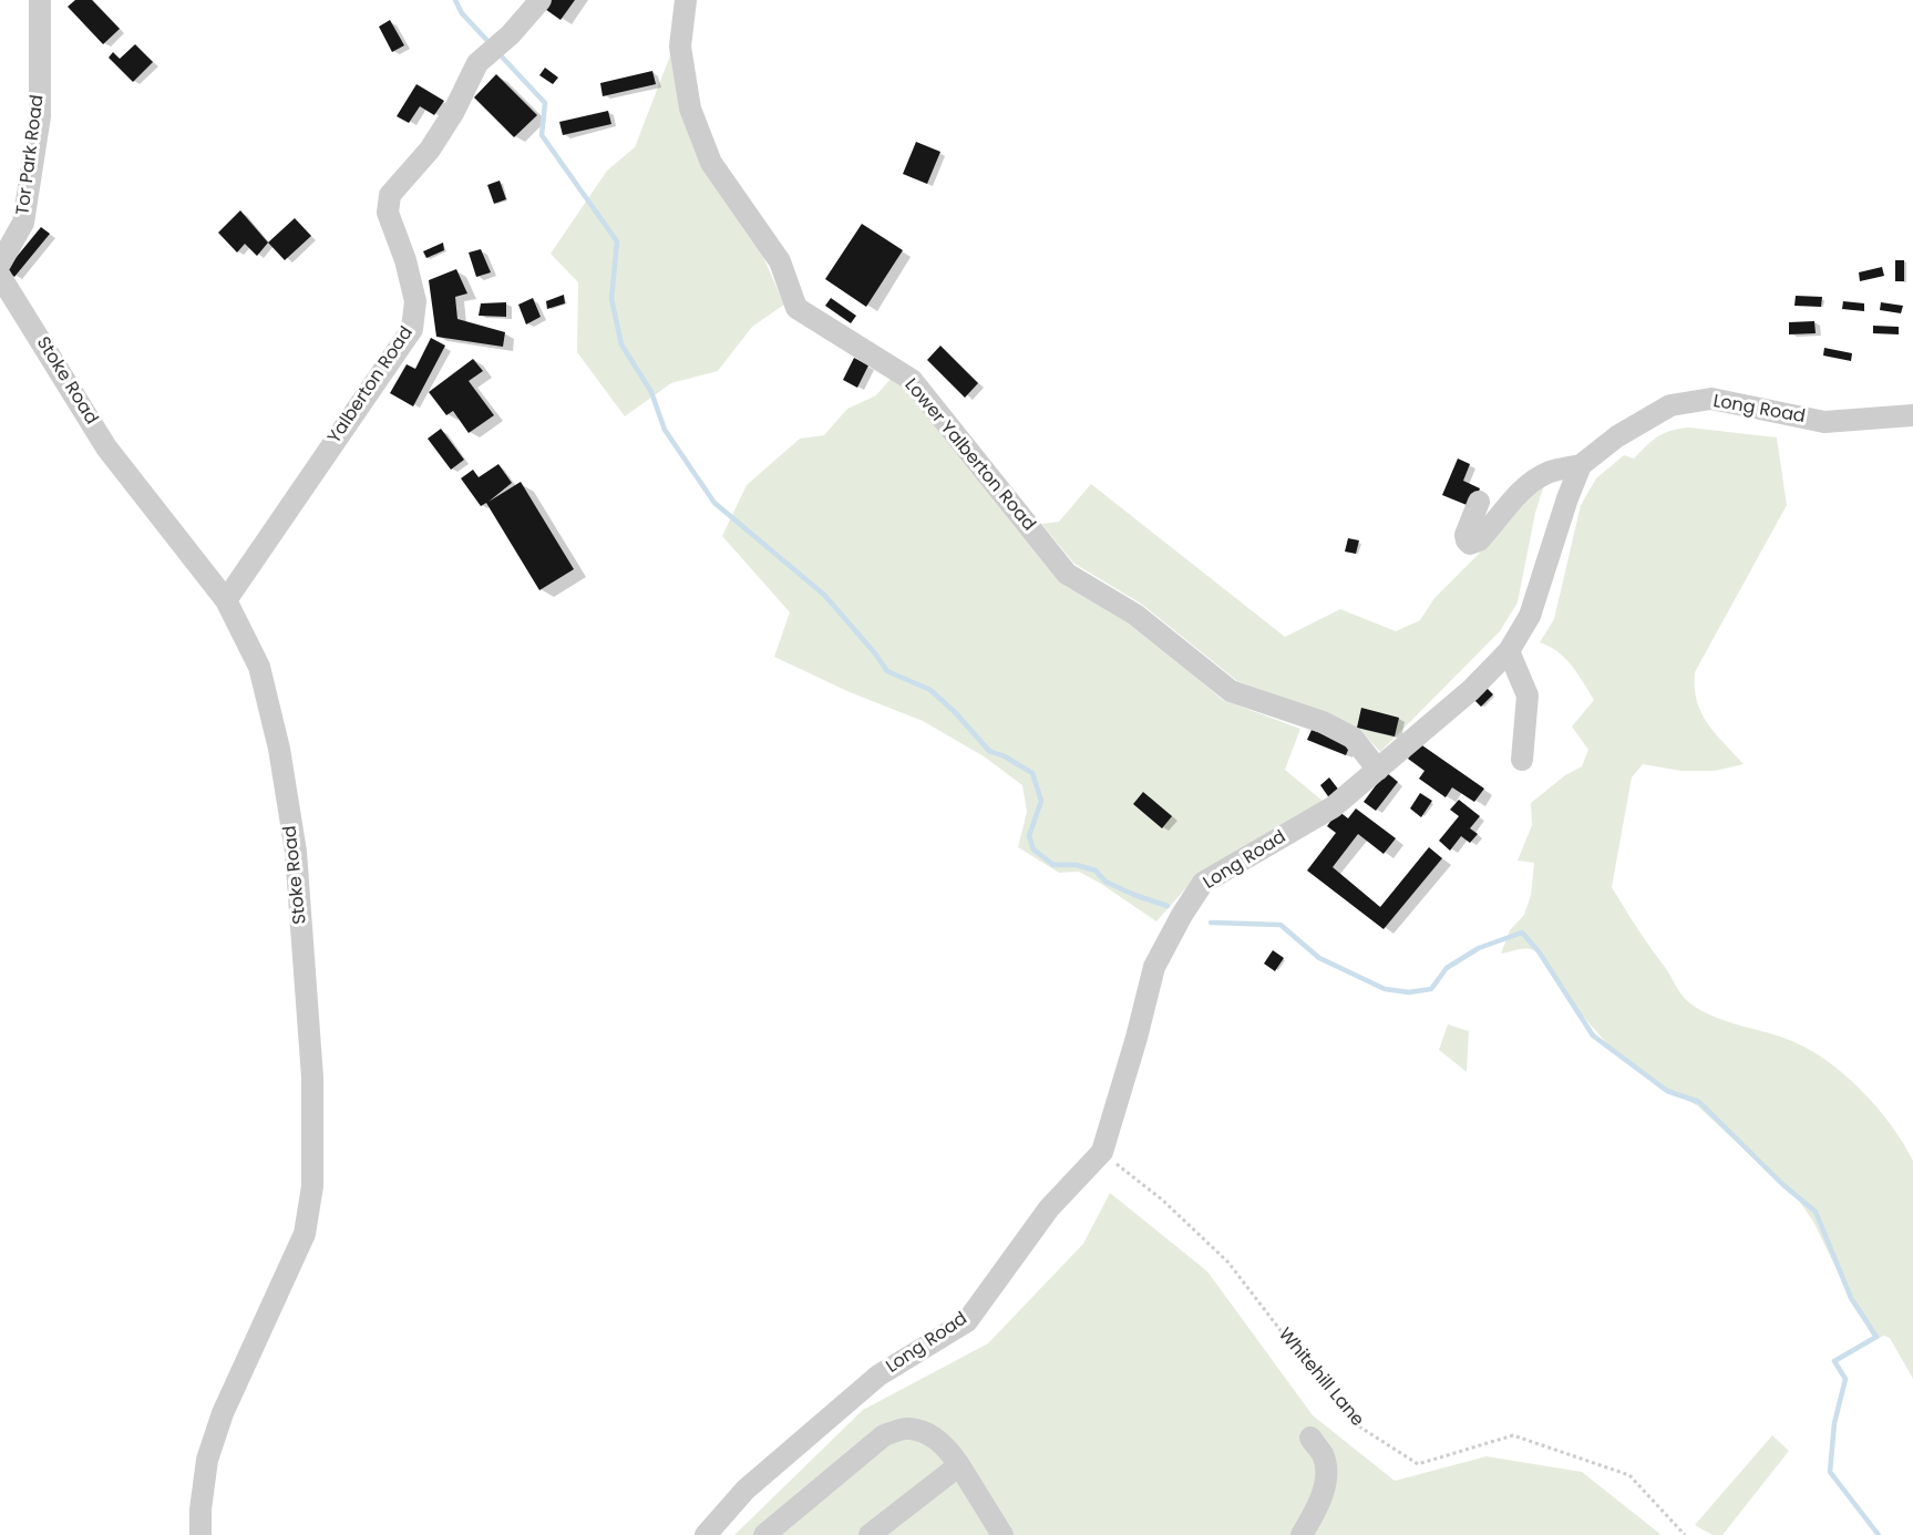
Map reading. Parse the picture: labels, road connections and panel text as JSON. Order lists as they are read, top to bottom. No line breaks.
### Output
{"streets":{"street":["Tor Park Road","Stoke Road","Yalberton Road","Long Road","Lower Yalberton Road"],"path":["Whitehill Lane"]},"crossings":[["Stoke Road","Yalberton Road"],["Long Road","Lower Yalberton Road"],["Long Road","Whitehill Lane"]]}
